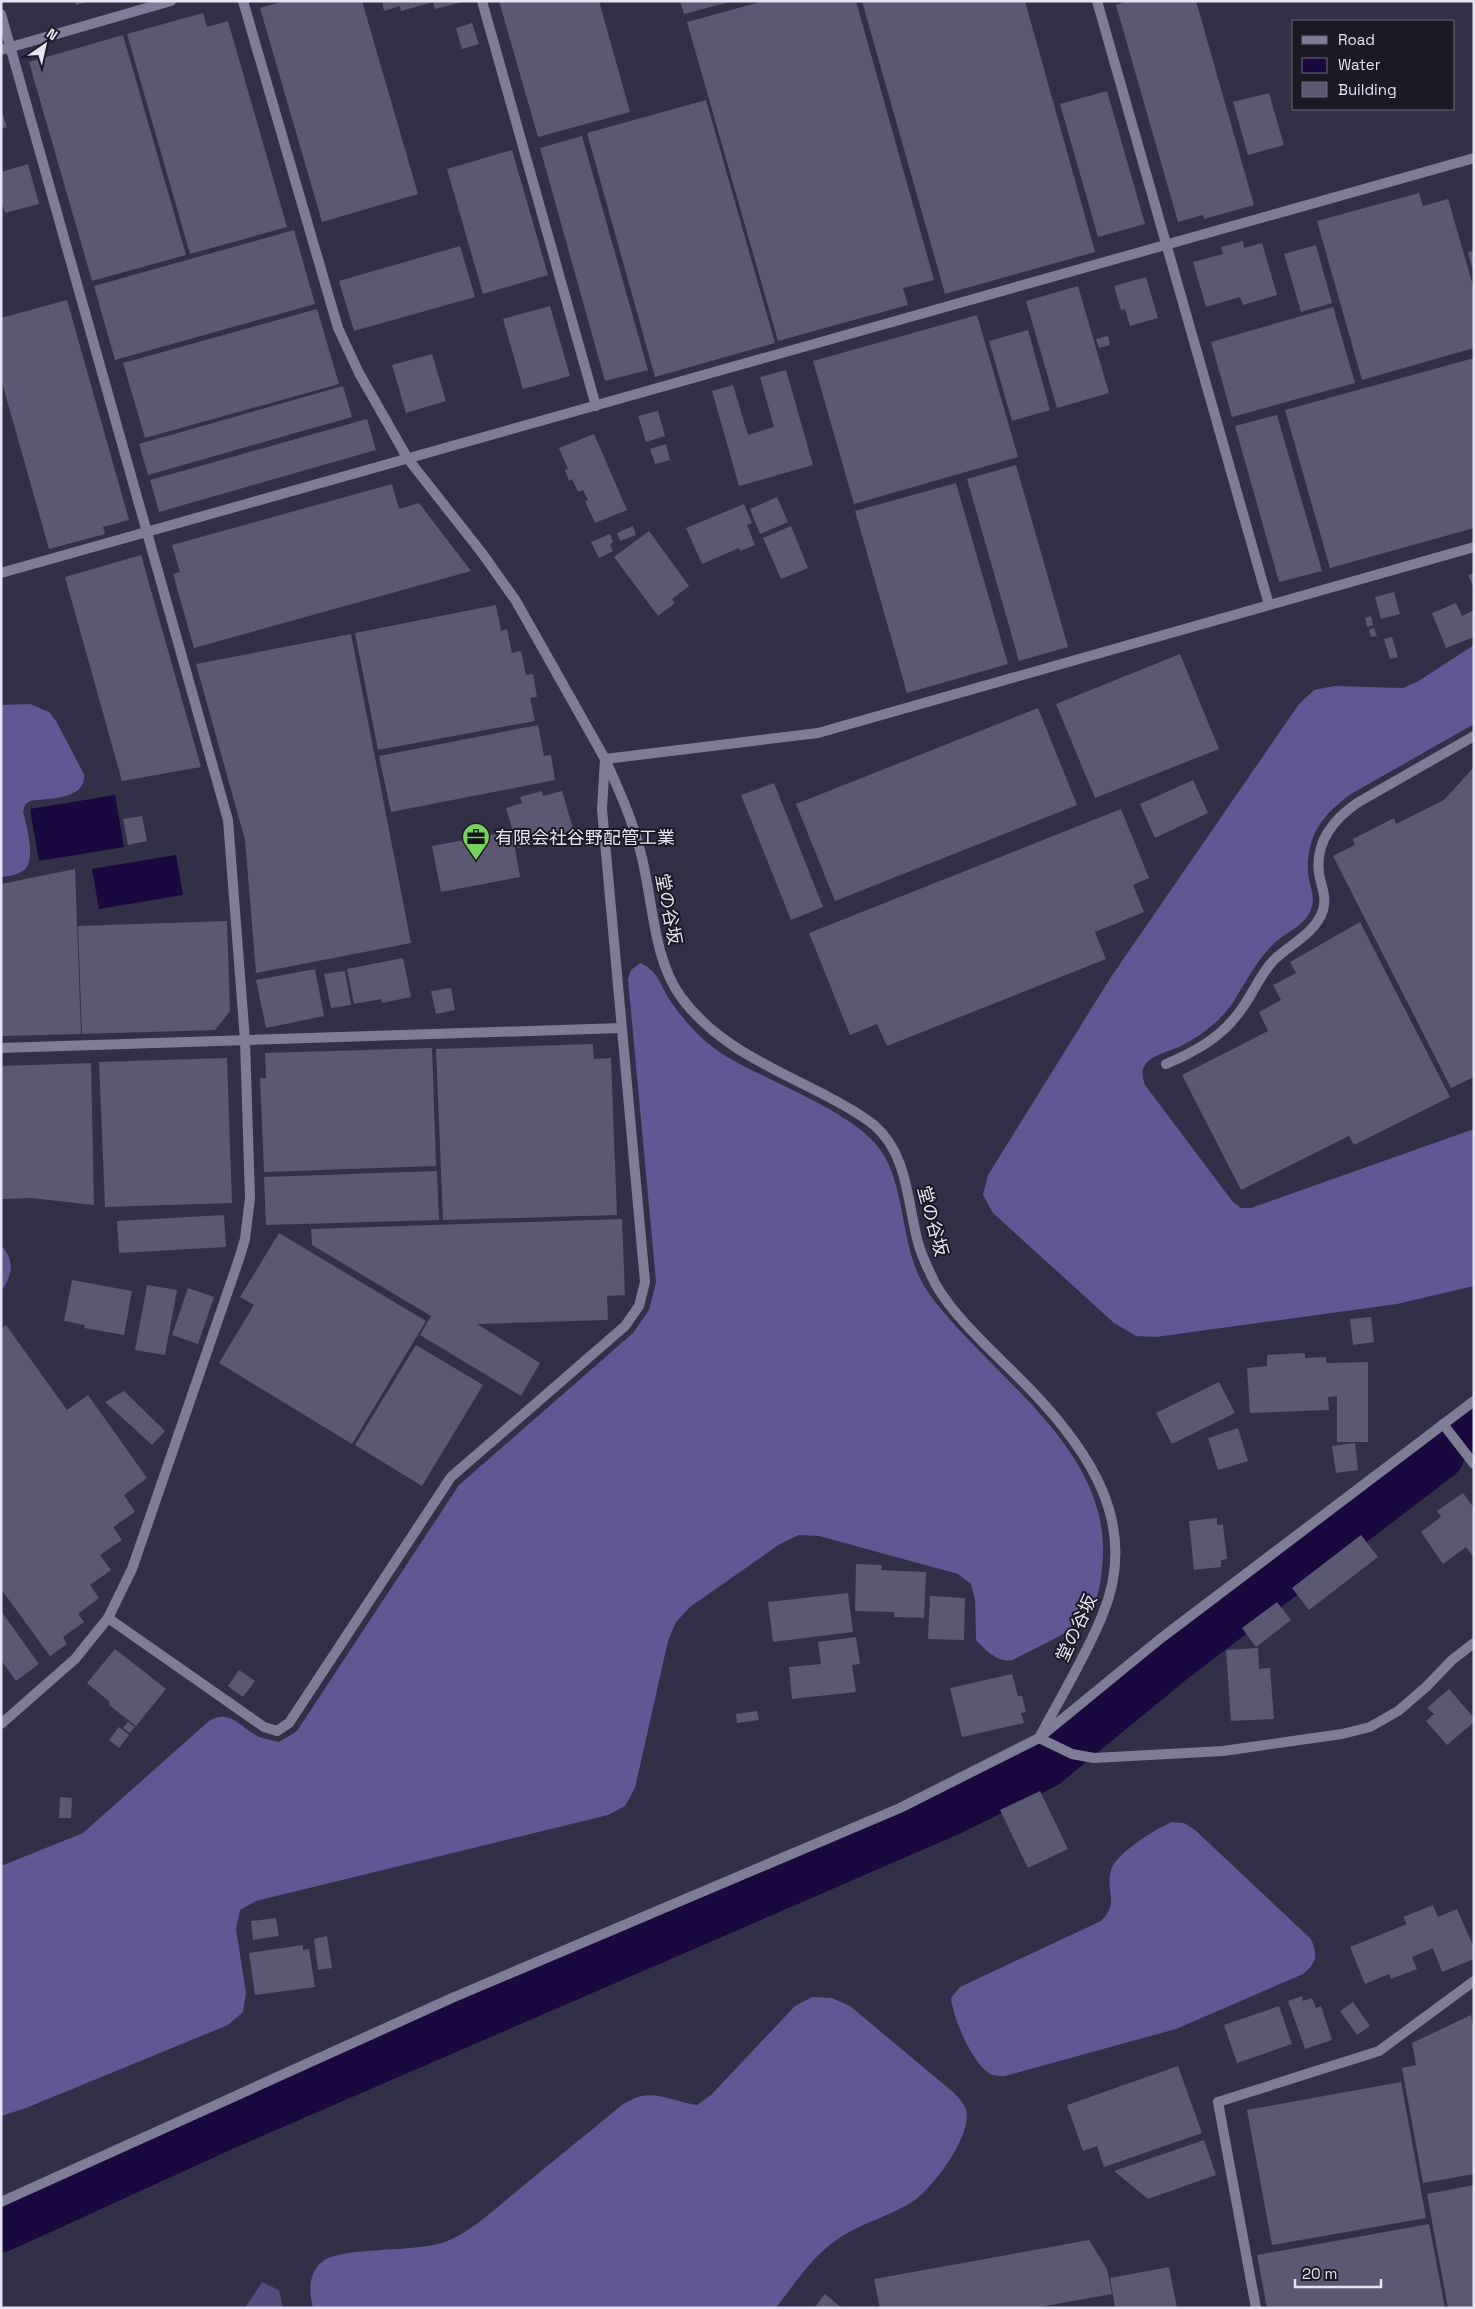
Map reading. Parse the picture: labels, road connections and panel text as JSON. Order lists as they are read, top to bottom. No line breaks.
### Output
{"streets":{"street":["堂の谷坂"]},"places":{"office":["有限会社谷野配管工業"]},"legend":["Road","Water","Building"],"scale_bar":"20 m","north":"top right"}
